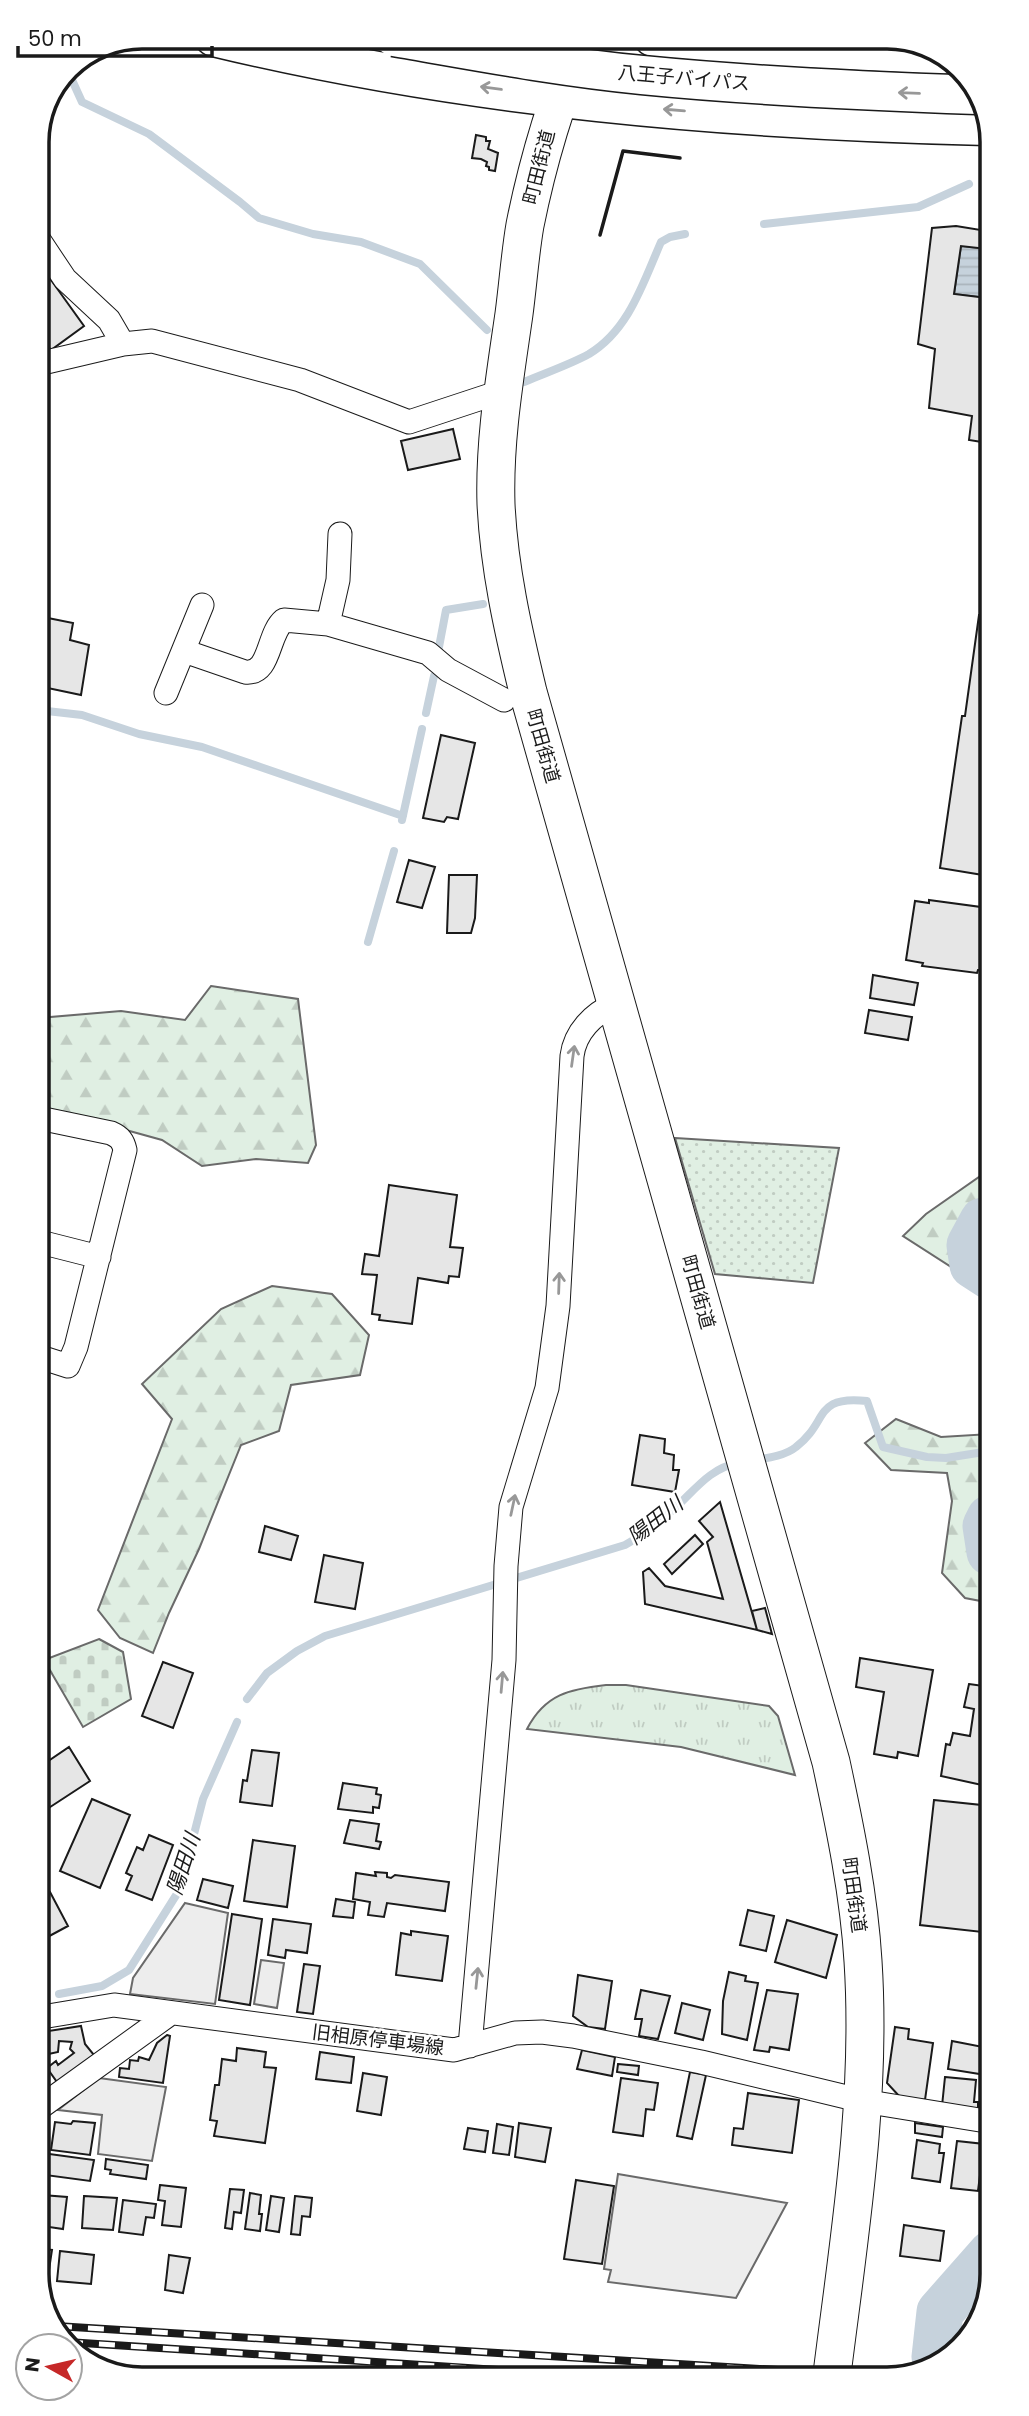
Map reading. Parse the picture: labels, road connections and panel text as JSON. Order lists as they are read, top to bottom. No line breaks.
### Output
{"streets":{"highway":["八王子バイパス"],"main road":["町田街道"],"street":["旧相原停車場線"]},"crossings":[["町田街道","旧相原停車場線"]],"water":["陽田川"],"scale_bar":"50 m","north":"left"}
